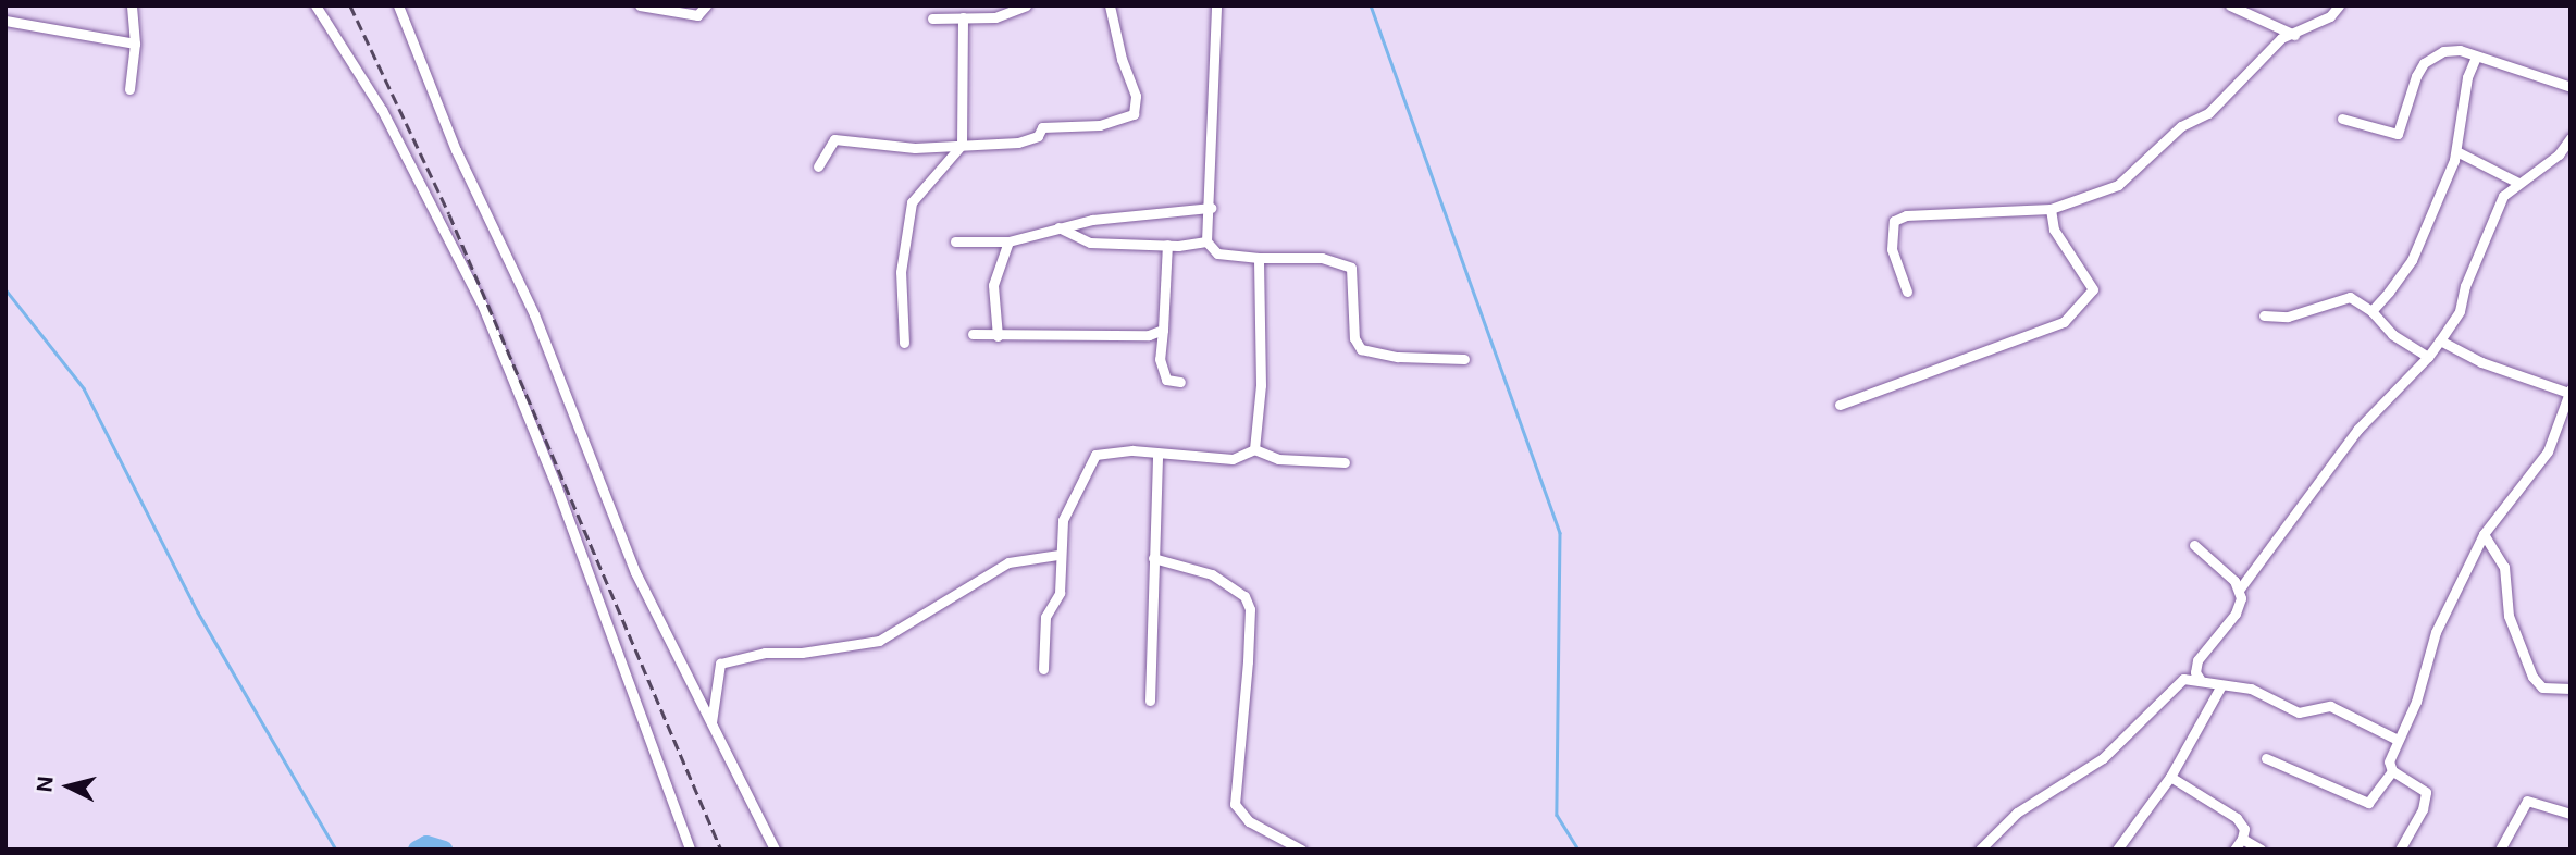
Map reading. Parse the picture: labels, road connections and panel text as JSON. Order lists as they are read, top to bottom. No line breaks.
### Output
{"north":"left"}
